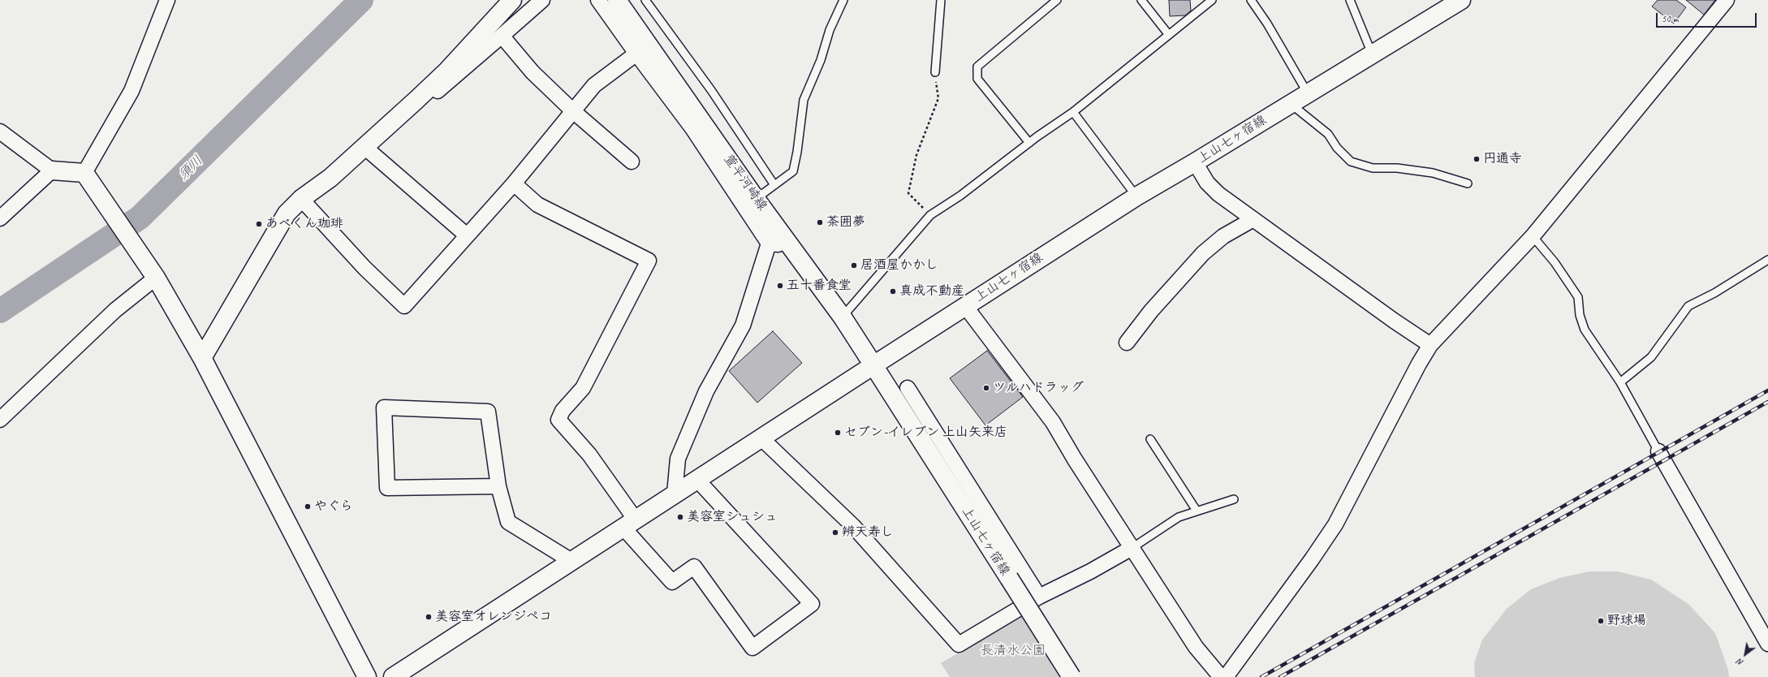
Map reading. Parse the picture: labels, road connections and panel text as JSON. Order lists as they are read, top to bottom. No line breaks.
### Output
{"streets":{"street":["上山七ヶ宿線","萱平河崎線"]},"crossings":[["上山七ヶ宿線","萱平河崎線"]],"water":["須川"],"parks":["長清水公園"],"places":["円通寺","茶囲夢","あべくん珈琲","居酒屋かかし","五十番食堂","真成不動産","ツルハドラッグ","セブン-イレブン 上山矢来店","やぐら","美容室シュシュ","辨天寿し","美容室オレンジペコ","野球場"],"scale_bar":"50 m","north":"bottom left"}
